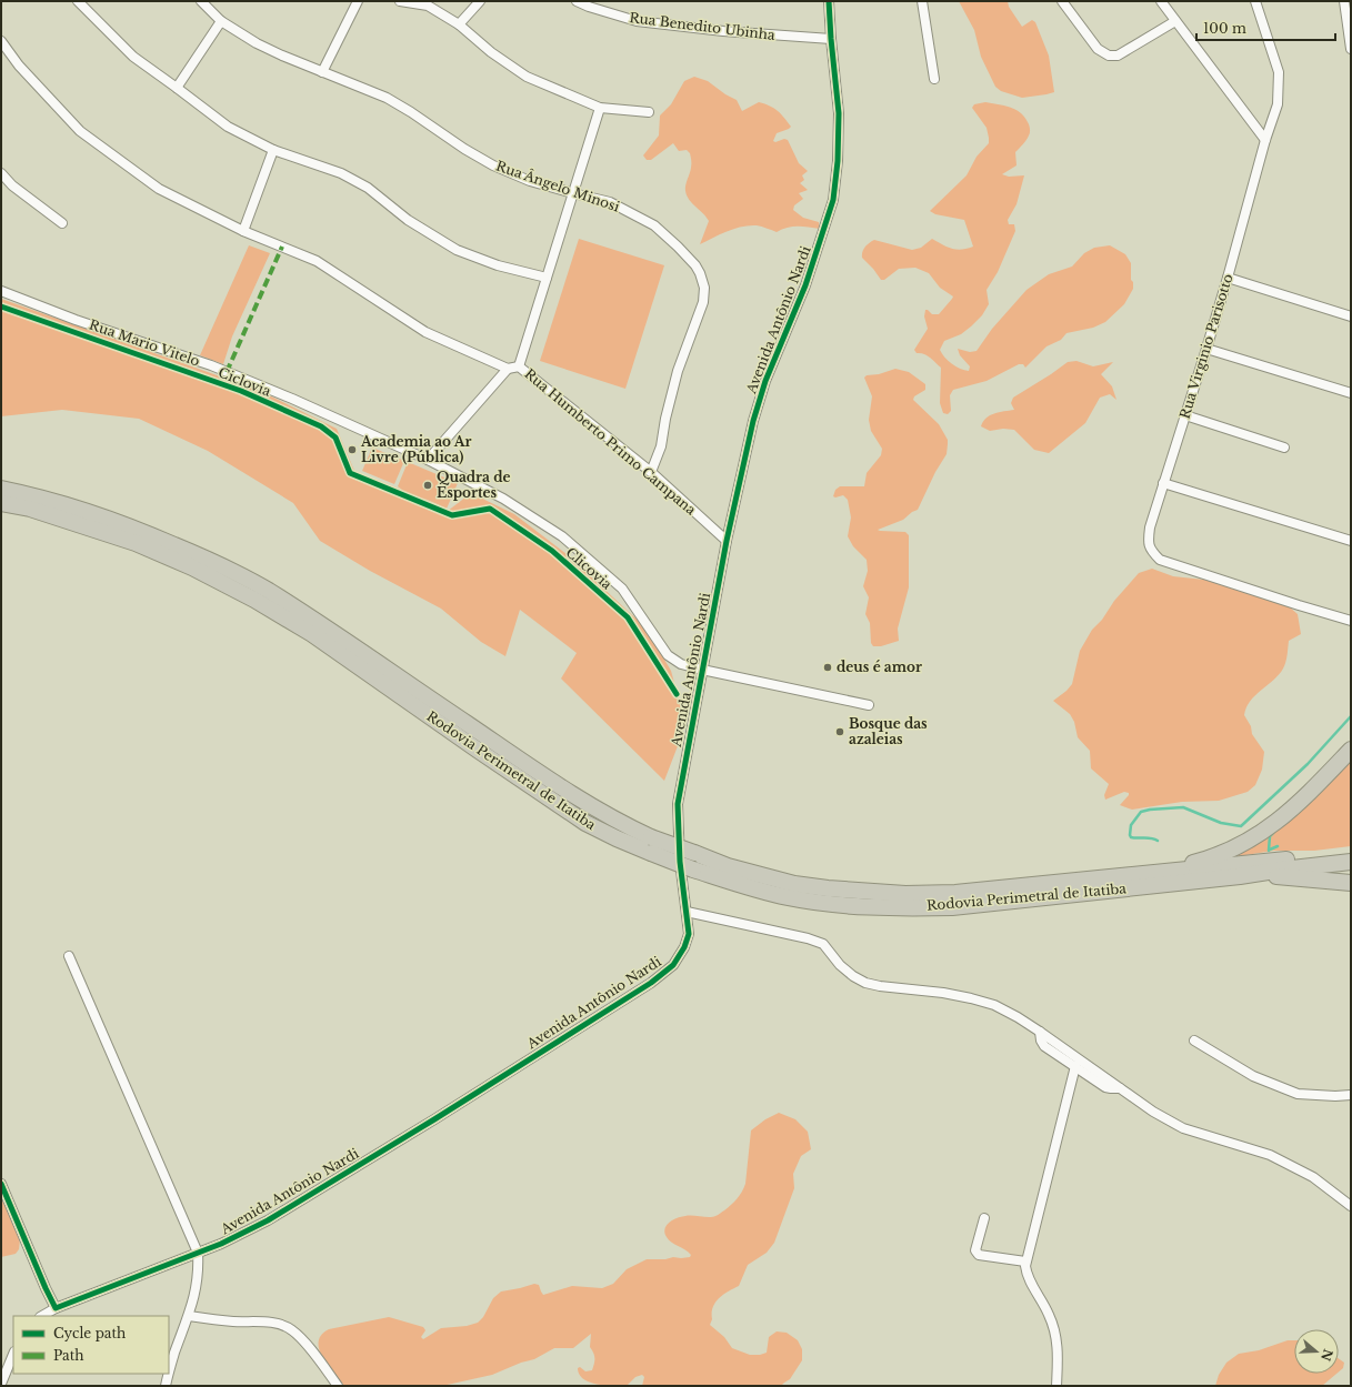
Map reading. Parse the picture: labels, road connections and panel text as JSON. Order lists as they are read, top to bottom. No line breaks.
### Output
{"streets":{"highway":["Rodovia Perimetral de Itatiba"],"street":["Rua Benedito Ubinha","Rua Ângelo Minosi","Avenida Antônio Nardi","Rua Mario Vitelo","Rua Virginio Parisotto","Rua Humberto Primo Campana"],"cycle path":["Ciclovia"]},"crossings":[["Rua Benedito Ubinha","Avenida Antônio Nardi"],["Rua Ângelo Minosi","Rua Humberto Primo Campana"],["Avenida Antônio Nardi","Rua Mario Vitelo"],["Avenida Antônio Nardi","Rua Humberto Primo Campana"]],"places":["Academia ao Ar Livre (Pública)","Quadra de Esportes","deus é amor","Bosque das azaleias"],"legend":["Cycle path","Path"],"scale_bar":"100 m","north":"right"}
